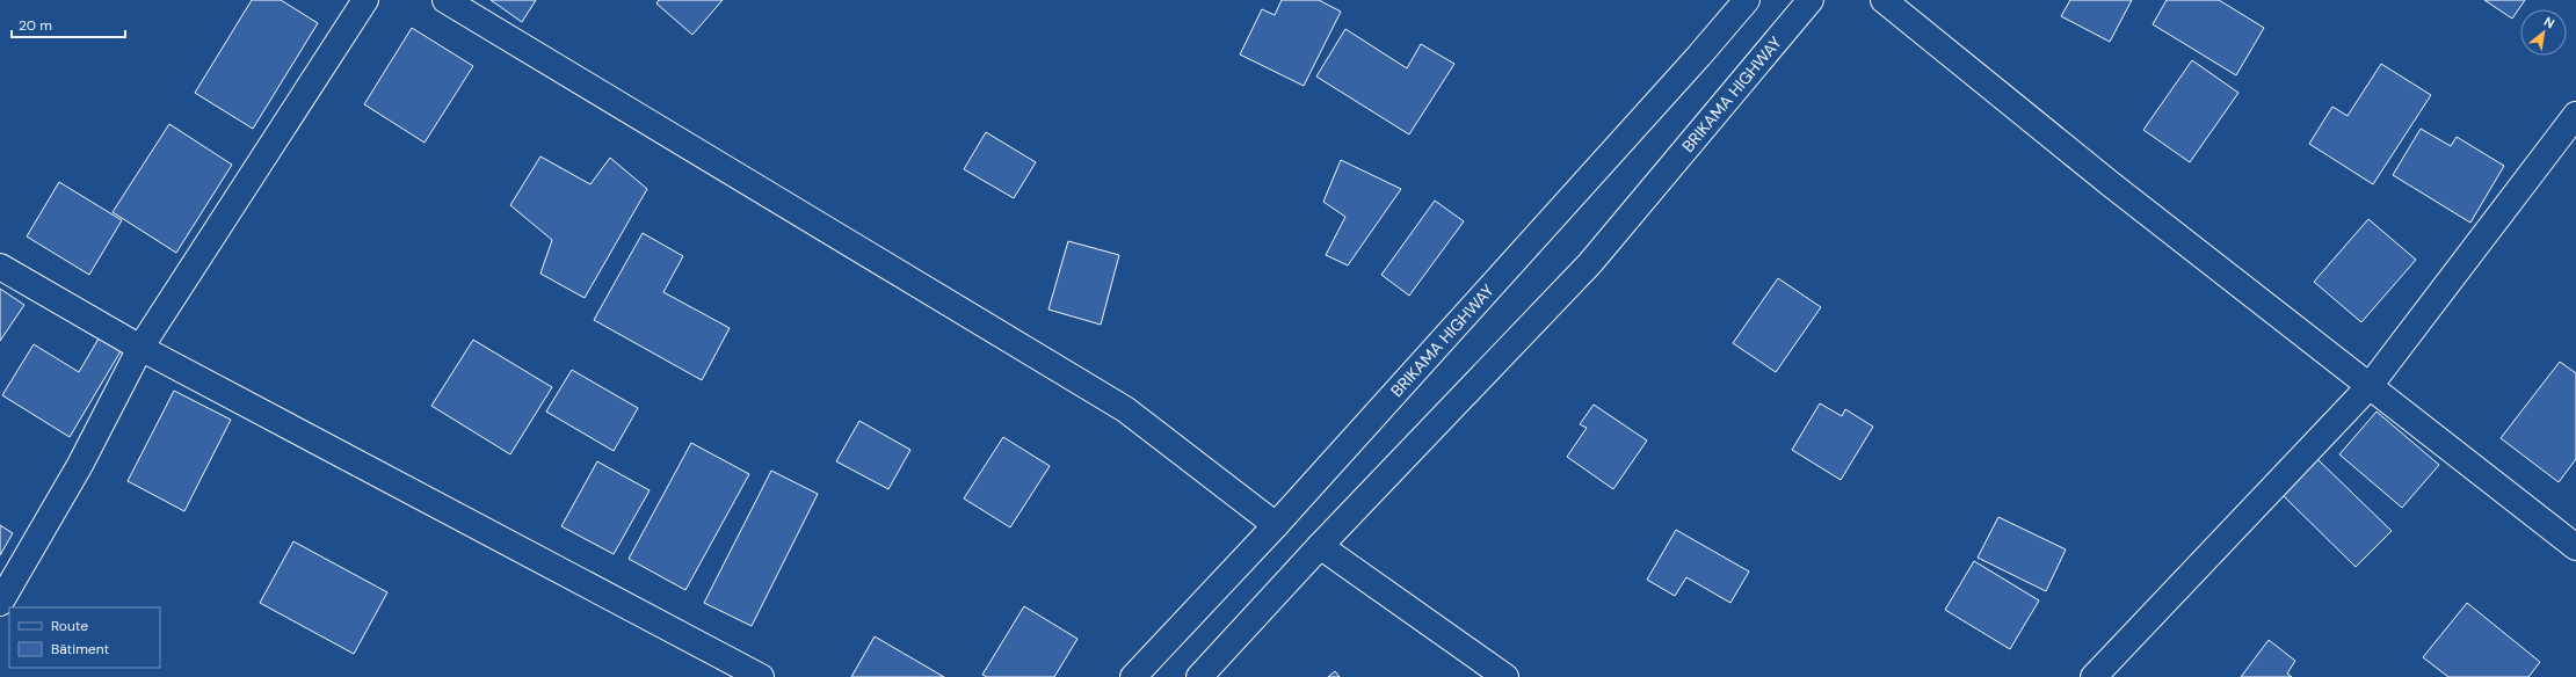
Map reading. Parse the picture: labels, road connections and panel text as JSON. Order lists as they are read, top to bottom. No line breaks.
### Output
{"streets":{"main road":["BRIKAMA HIGHWAY"]},"legend":["Route","Bâtiment"],"scale_bar":"20 m","north":"top right"}
